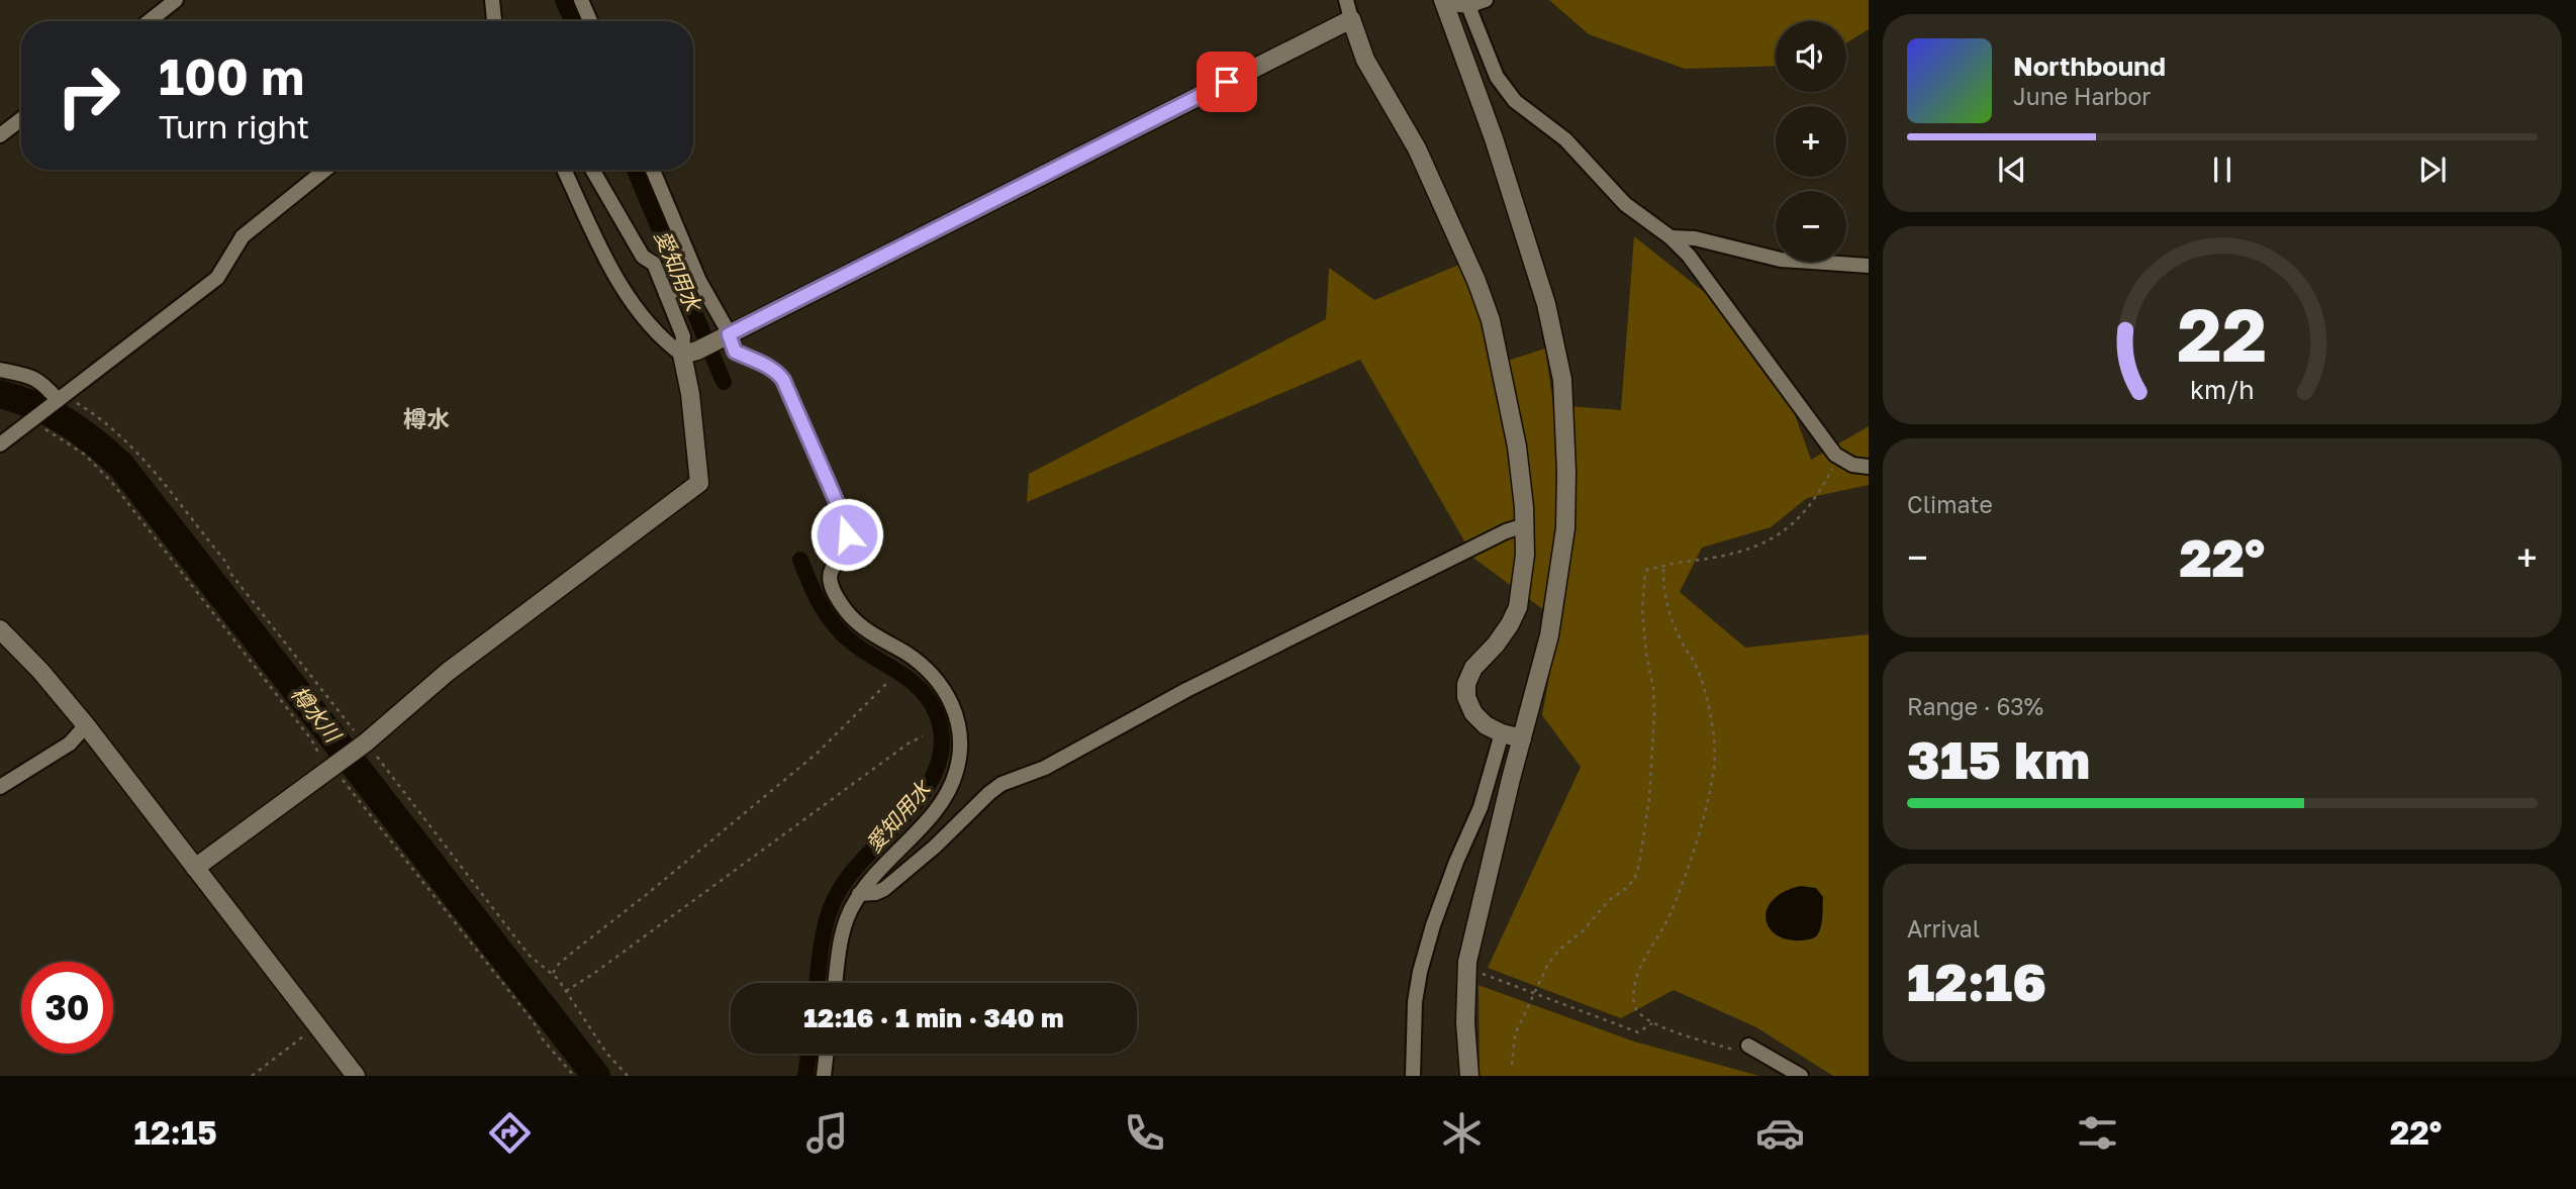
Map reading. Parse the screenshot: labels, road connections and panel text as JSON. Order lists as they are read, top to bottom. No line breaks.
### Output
{"districts":["樽水"],"water":["愛知用水","樽水川"],"page":{"map_buttons":["+","−"],"turn":["100 m","Turn right"],"song":["Northbound","June Harbor"],"tile":["Climate",["Range · 63%","315 km"],["Arrival","12:16"]],"heat":["−","22°","+"],"limit":"30","trip":"12:16 · 1 min · 340 m","tabs":["12:15","22°"],"gauge":["22","km/h"]}}
